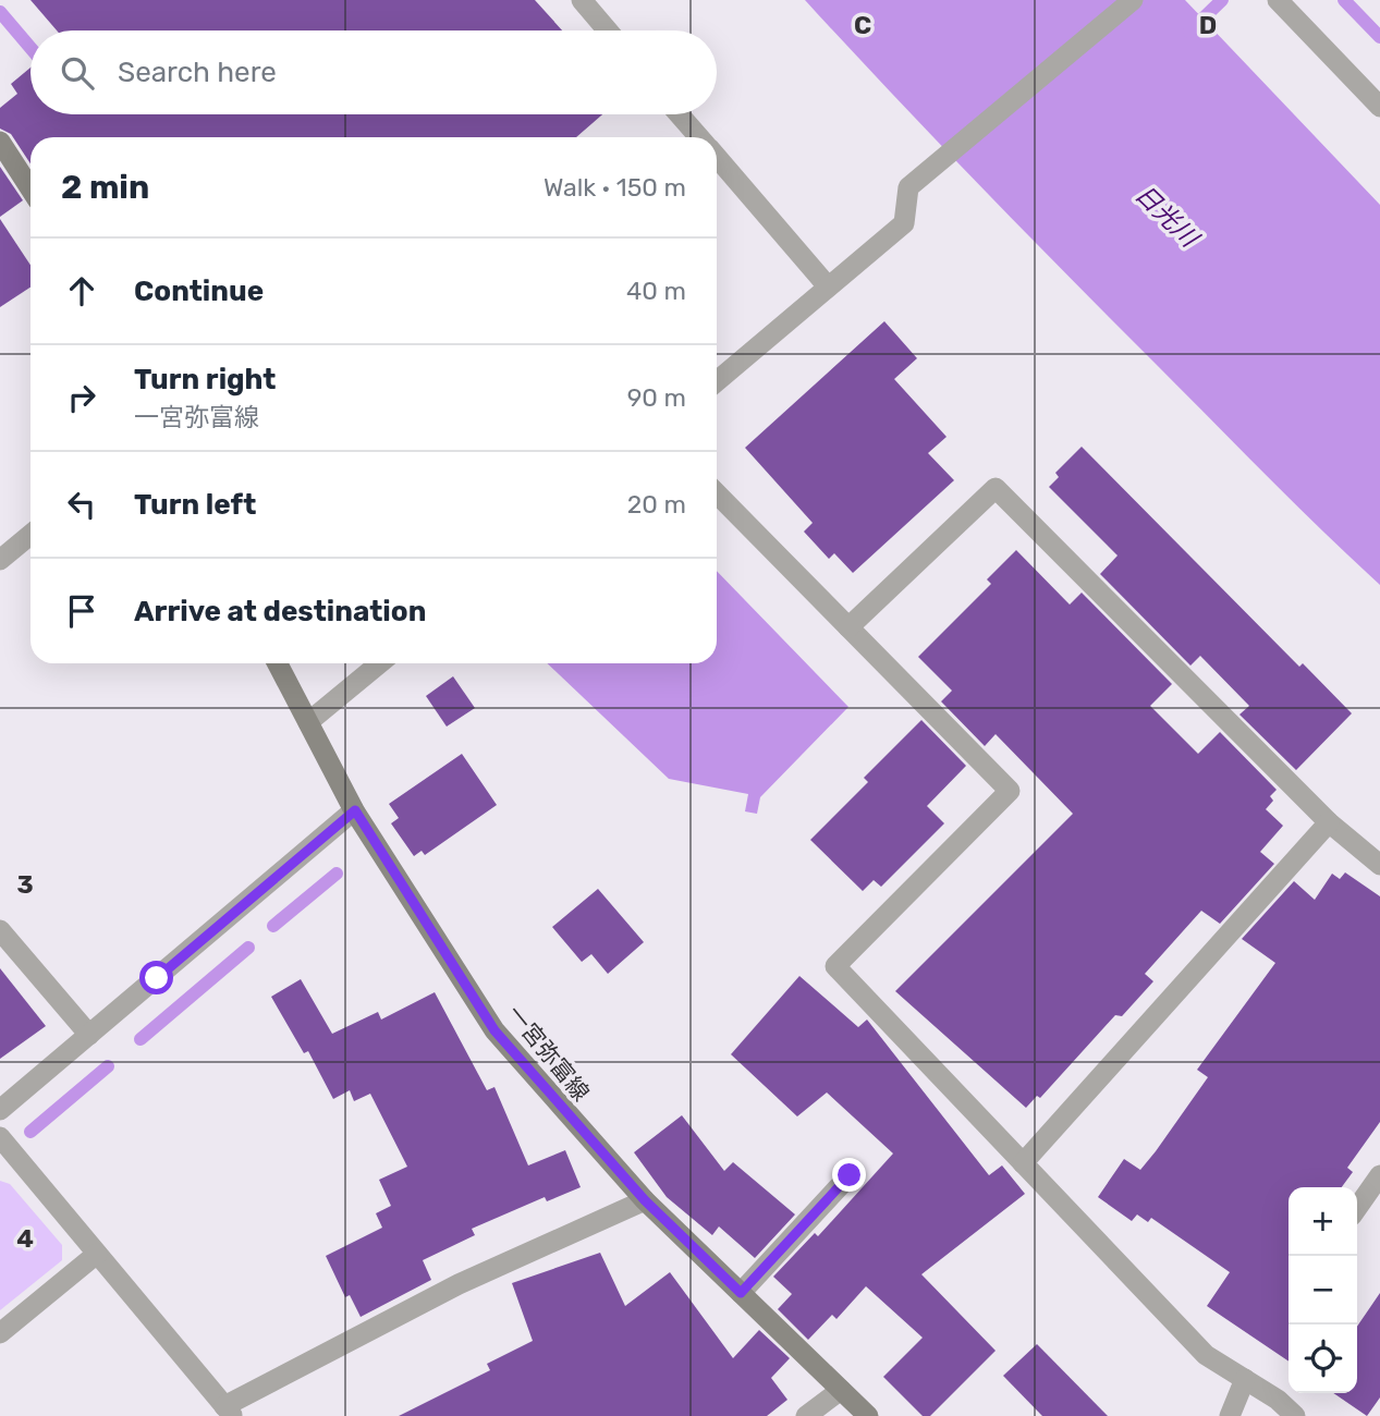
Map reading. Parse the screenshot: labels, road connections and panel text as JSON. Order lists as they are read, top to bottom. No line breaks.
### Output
{"streets":{"main road":["一宮弥富線"]},"water":["日光川"],"page":{"search":"Search here","heading":["2 min","Walk · 150 m"],"list":[["Continue","40 m"],["Turn right","一宮弥富線","90 m"],["Turn left","20 m"],"Arrive at destination"],"map_buttons":["+","−"]},"grid":{"columns":["C","D"],"rows":["3","4"]}}
